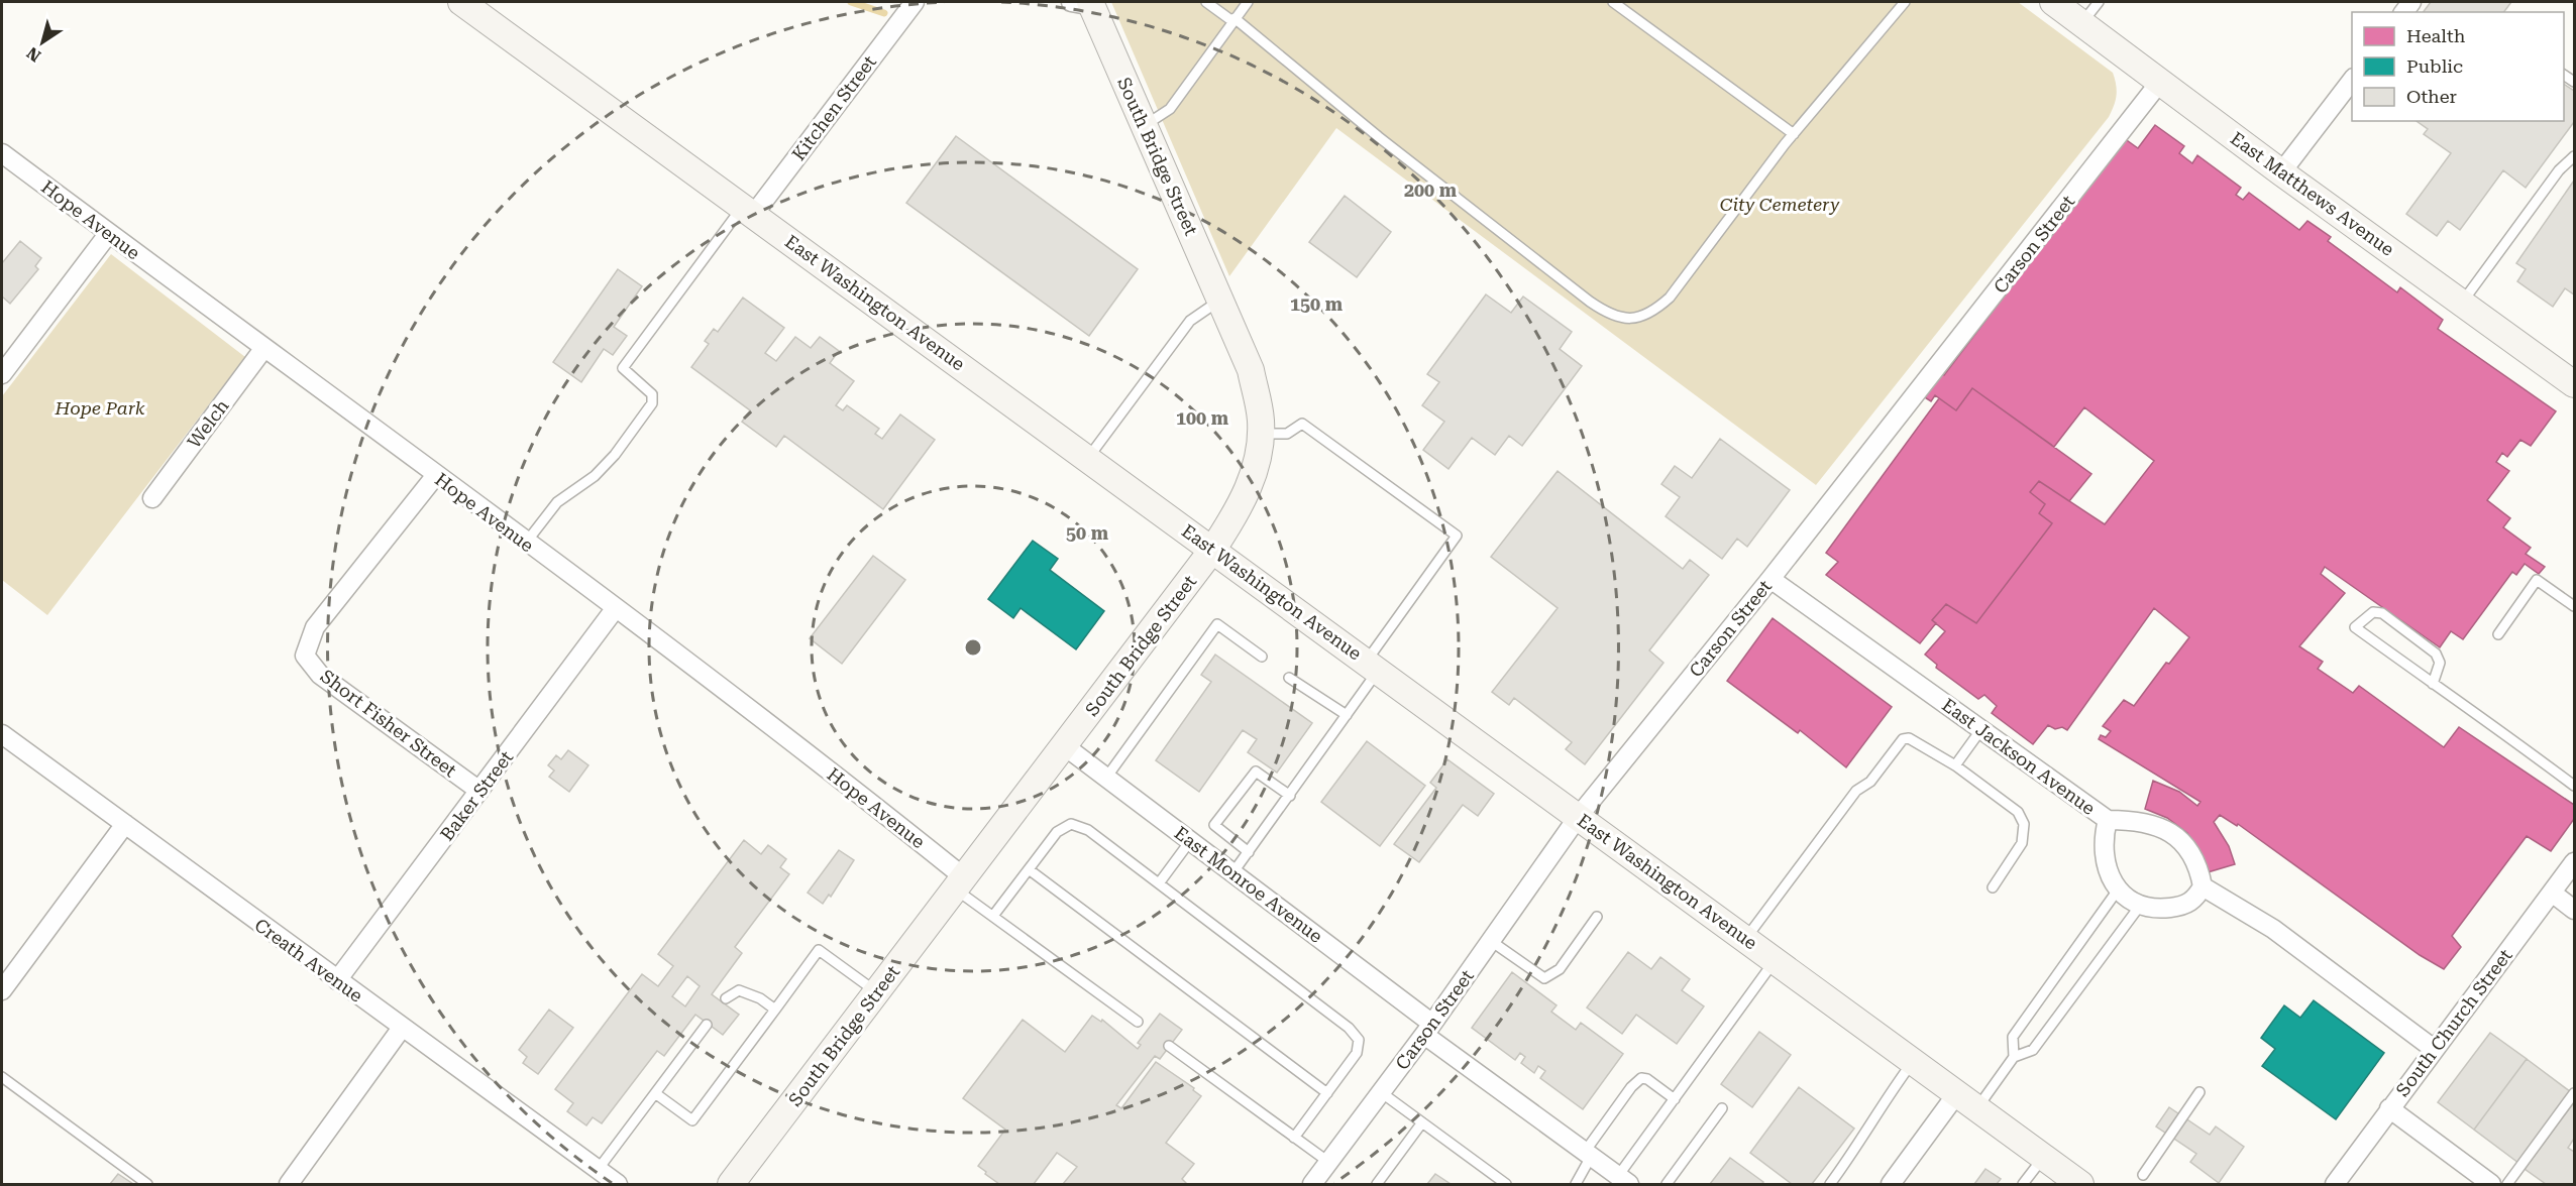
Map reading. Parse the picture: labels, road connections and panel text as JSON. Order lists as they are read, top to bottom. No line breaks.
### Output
{"streets":{"street":["Kitchen Street","South Bridge Street","East Matthews Avenue","Hope Avenue","Carson Street","East Washington Avenue","Welch","Short Fisher Street","East Jackson Avenue","Baker Street","East Monroe Avenue","Creath Avenue","South Church Street"]},"crossings":[["Kitchen Street","East Washington Avenue"],["South Bridge Street","Hope Avenue"],["South Bridge Street","East Washington Avenue"],["South Bridge Street","East Monroe Avenue"],["East Matthews Avenue","Carson Street"],["Hope Avenue","Welch"],["Hope Avenue","Short Fisher Street"],["Hope Avenue","Baker Street"],["Carson Street","East Washington Avenue"],["Carson Street","East Jackson Avenue"],["Carson Street","East Monroe Avenue"],["Short Fisher Street","Baker Street"],["Baker Street","Creath Avenue"]],"parks":["City Cemetery","Hope Park"],"legend":["Health","Public","Other"],"north":"bottom left","rings":["200 m","150 m","100 m","50 m"]}
